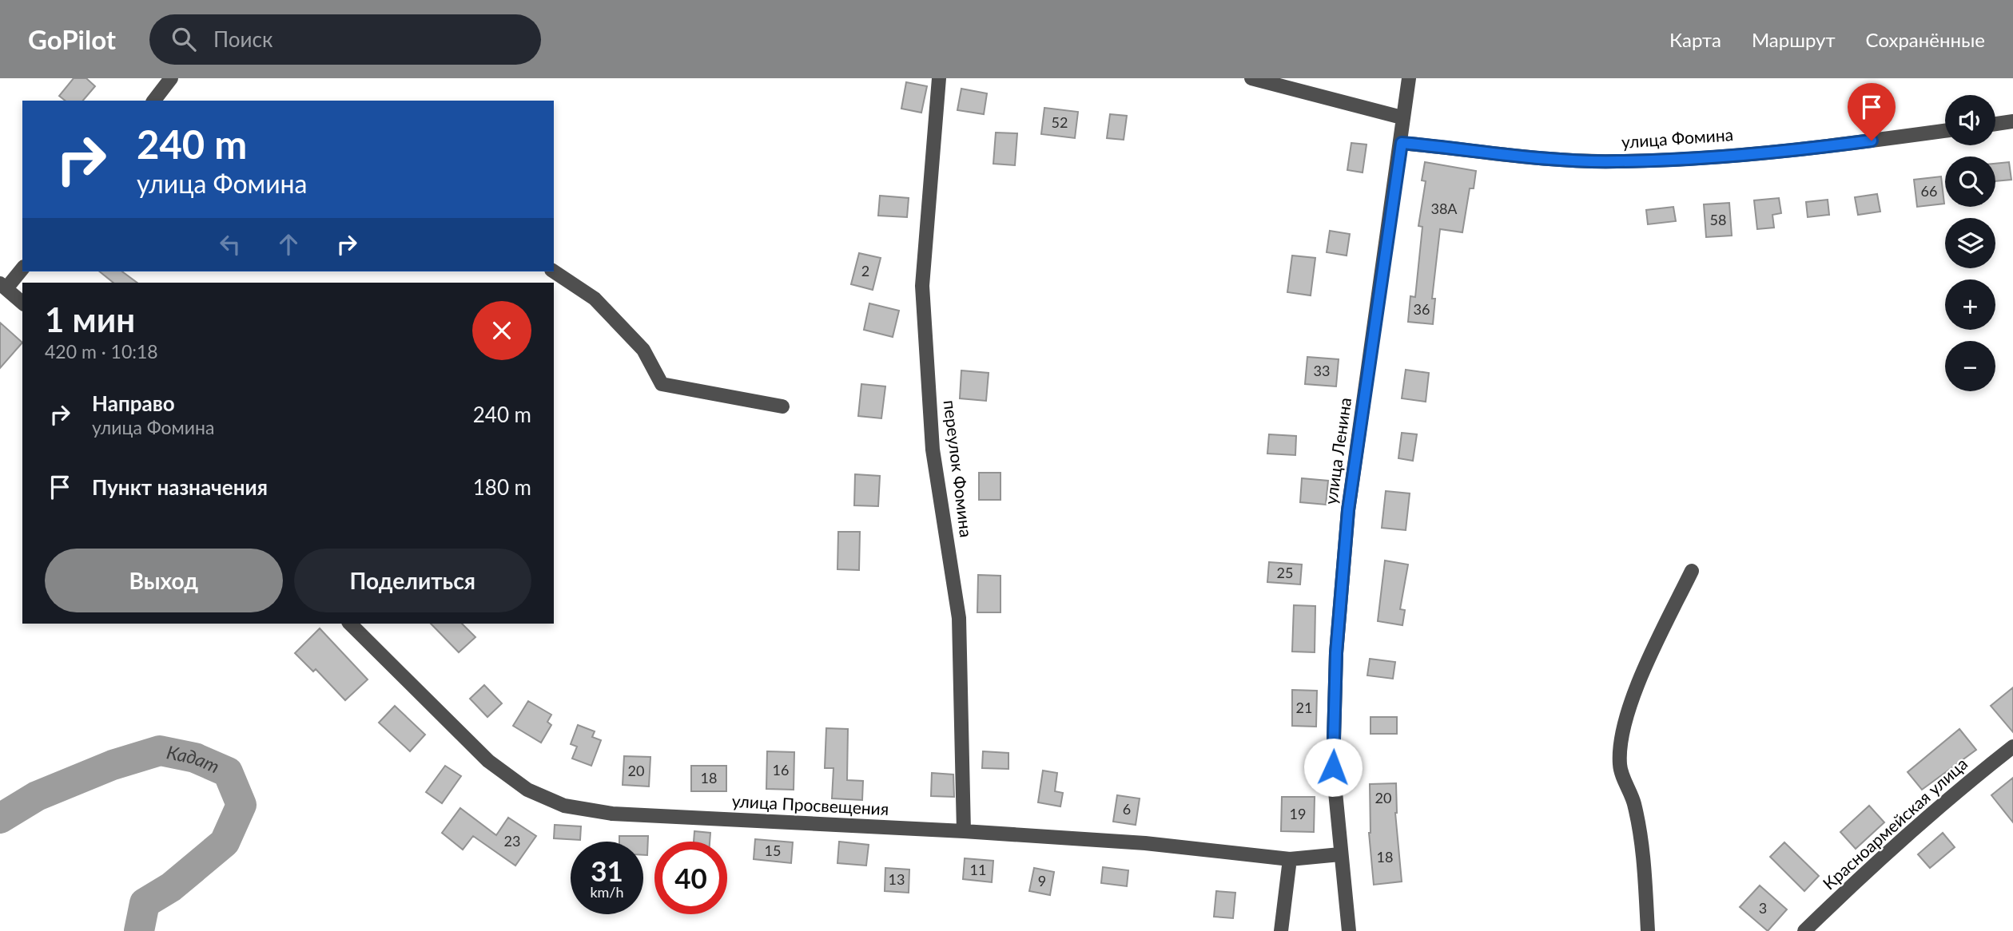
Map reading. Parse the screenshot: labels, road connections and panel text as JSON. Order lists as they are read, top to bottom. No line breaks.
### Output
{"streets":{"street":["улица Фомина","улица Ленина","переулок Фомина","улица Просвещения","Красноармейская улица"]},"crossings":[["улица Фомина","улица Ленина"],["улица Ленина","улица Просвещения"],["переулок Фомина","улица Просвещения"]],"water":["Кадат"],"house_numbers":["52","66","38А","58","2","36","33","25","21","16","20","18","20","6","19","23","15","18","11","13","9","3"],"page":{"header":"GoPilot","search":"Поиск","nav":["Карта","Маршрут","Сохранённые"],"map_buttons":["+","−"],"turn":["240 m","улица Фомина"],"heading":["1 мин","420 m · 10:18"],"list":[{"name":"Направо","note":"улица Фомина","value":"240 m"},{"name":"Пункт назначения","value":"180 m"}],"buttons":["Выход","Поделиться"],"speed":"31 km/h","limit":"40"}}
